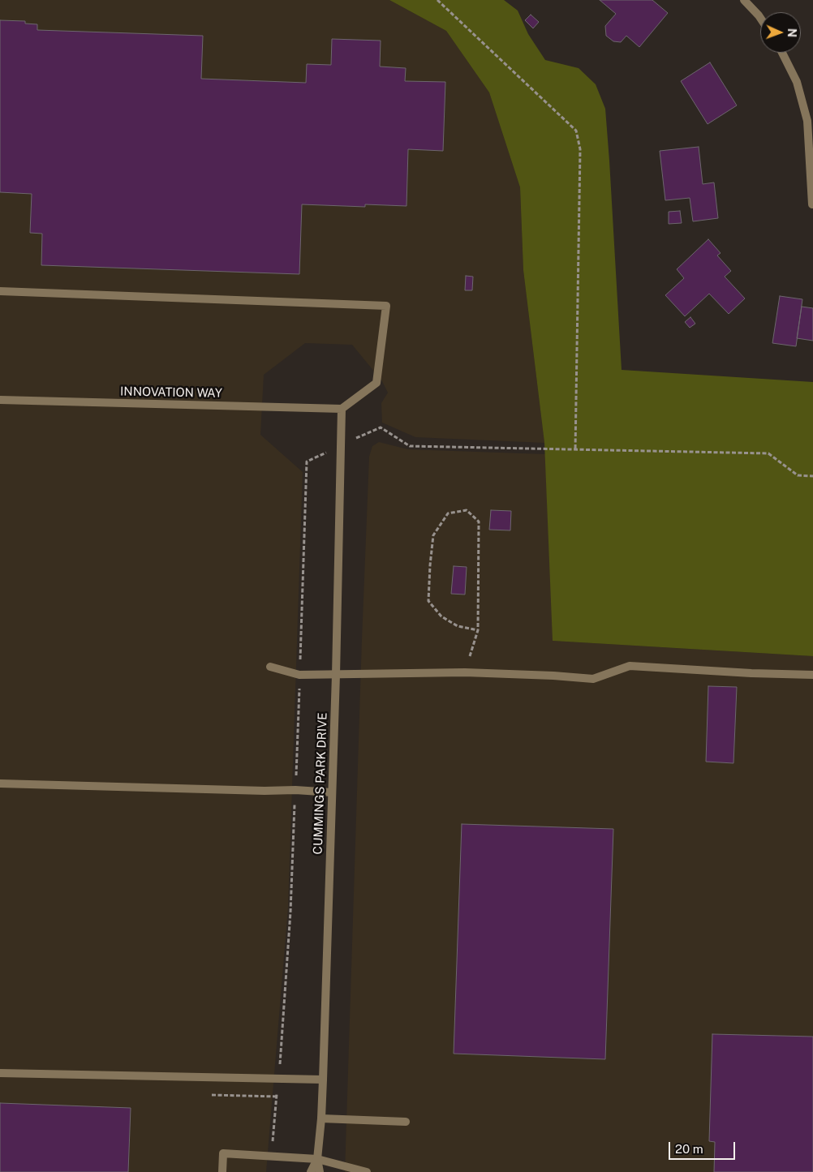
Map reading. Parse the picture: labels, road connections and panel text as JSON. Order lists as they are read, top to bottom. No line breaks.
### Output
{"streets":{"street":["INNOVATION WAY","CUMMINGS PARK DRIVE"]},"crossings":[["INNOVATION WAY","CUMMINGS PARK DRIVE"]],"scale_bar":"20 m","north":"right"}
